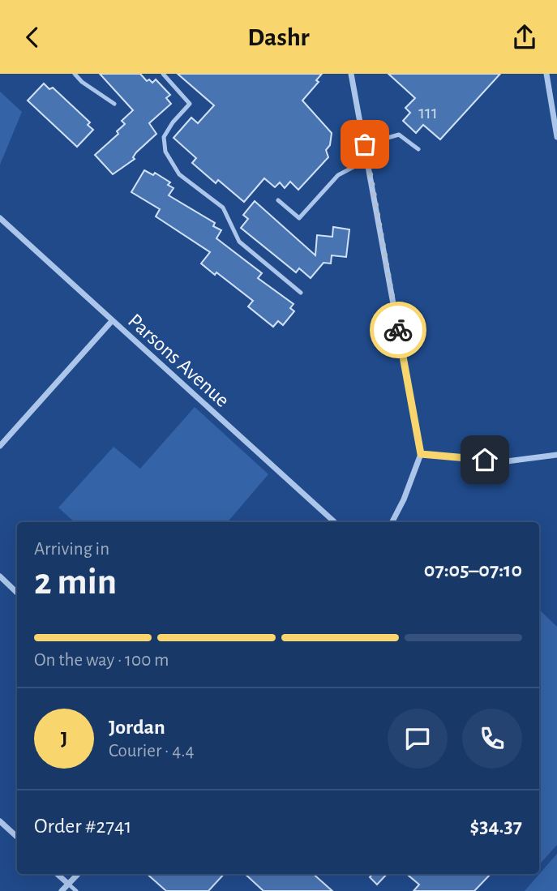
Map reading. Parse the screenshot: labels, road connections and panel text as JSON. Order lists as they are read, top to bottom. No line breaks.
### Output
{"streets":{"street":["Parsons Avenue"]},"house_numbers":["111"],"page":{"header":"Dashr","heading":["2 min","Arriving in","07:05–07:10"],"panel":["Jordan","Courier · 4.4","Order #2741","$34.37"],"bar":"On the way · 100 m","round":"J"}}
